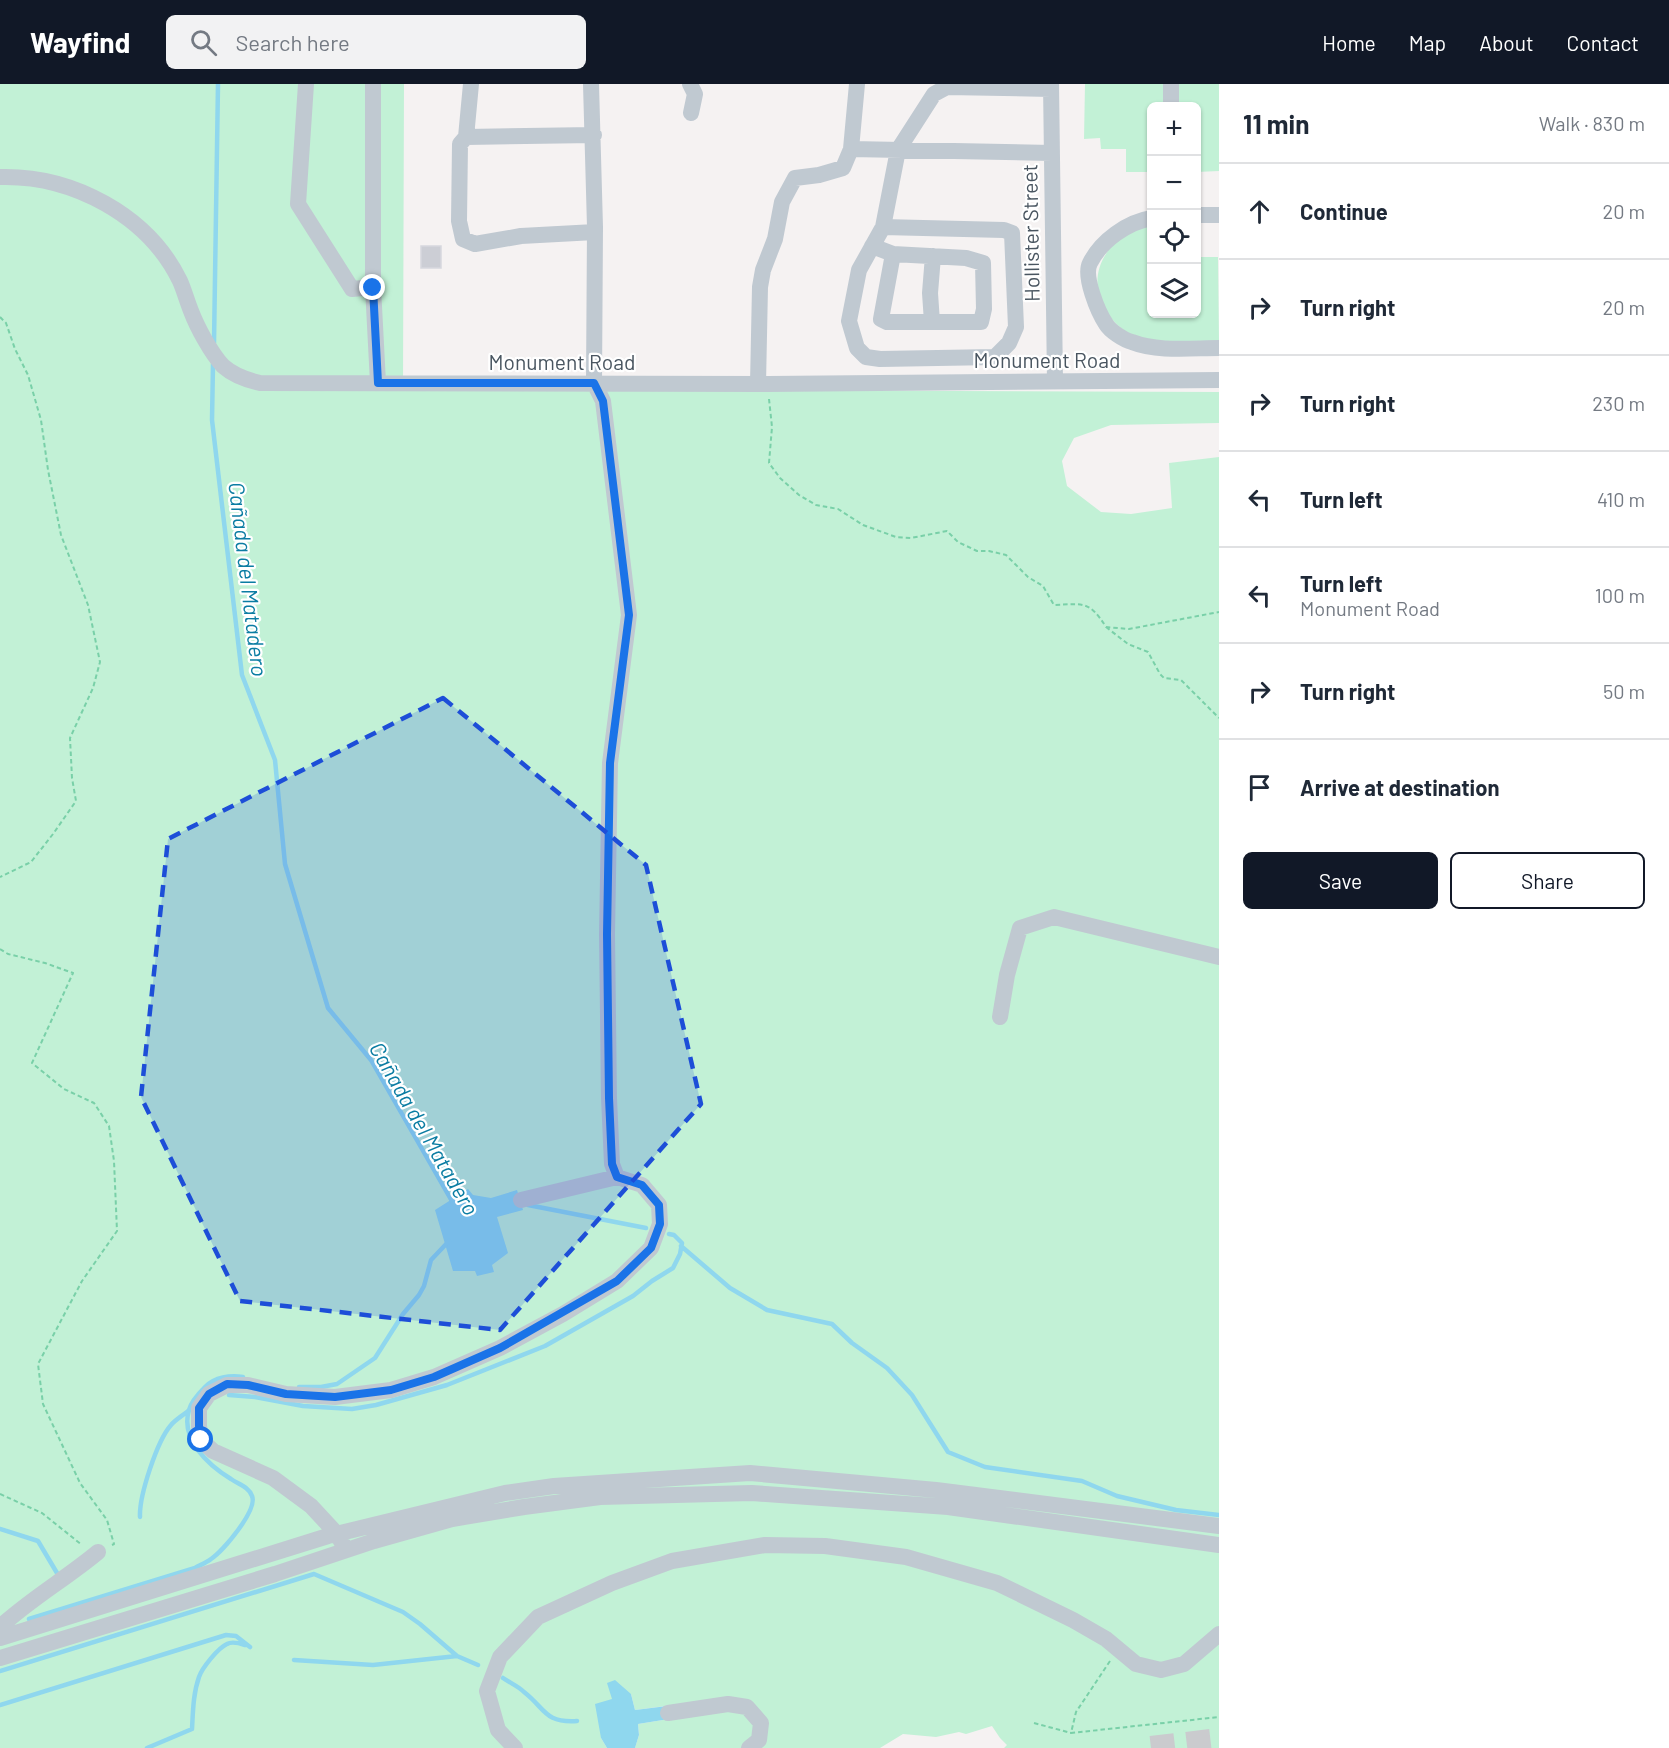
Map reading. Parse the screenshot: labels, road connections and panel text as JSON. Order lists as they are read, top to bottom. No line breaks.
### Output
{"streets":{"street":["Hollister Street","Monument Road"]},"crossings":[["Hollister Street","Monument Road"]],"water":["Cañada del Matadero"],"page":{"header":"Wayfind","search":"Search here","nav":["Home","Map","About","Contact"],"heading":["11 min","Walk · 830 m"],"map_buttons":["+","−"],"list":[["Continue","20 m"],["Turn right","20 m"],["Turn right","230 m"],["Turn left","410 m"],["Turn left","Monument Road","100 m"],["Turn right","50 m"],"Arrive at destination"],"buttons":["Save","Share"]}}
